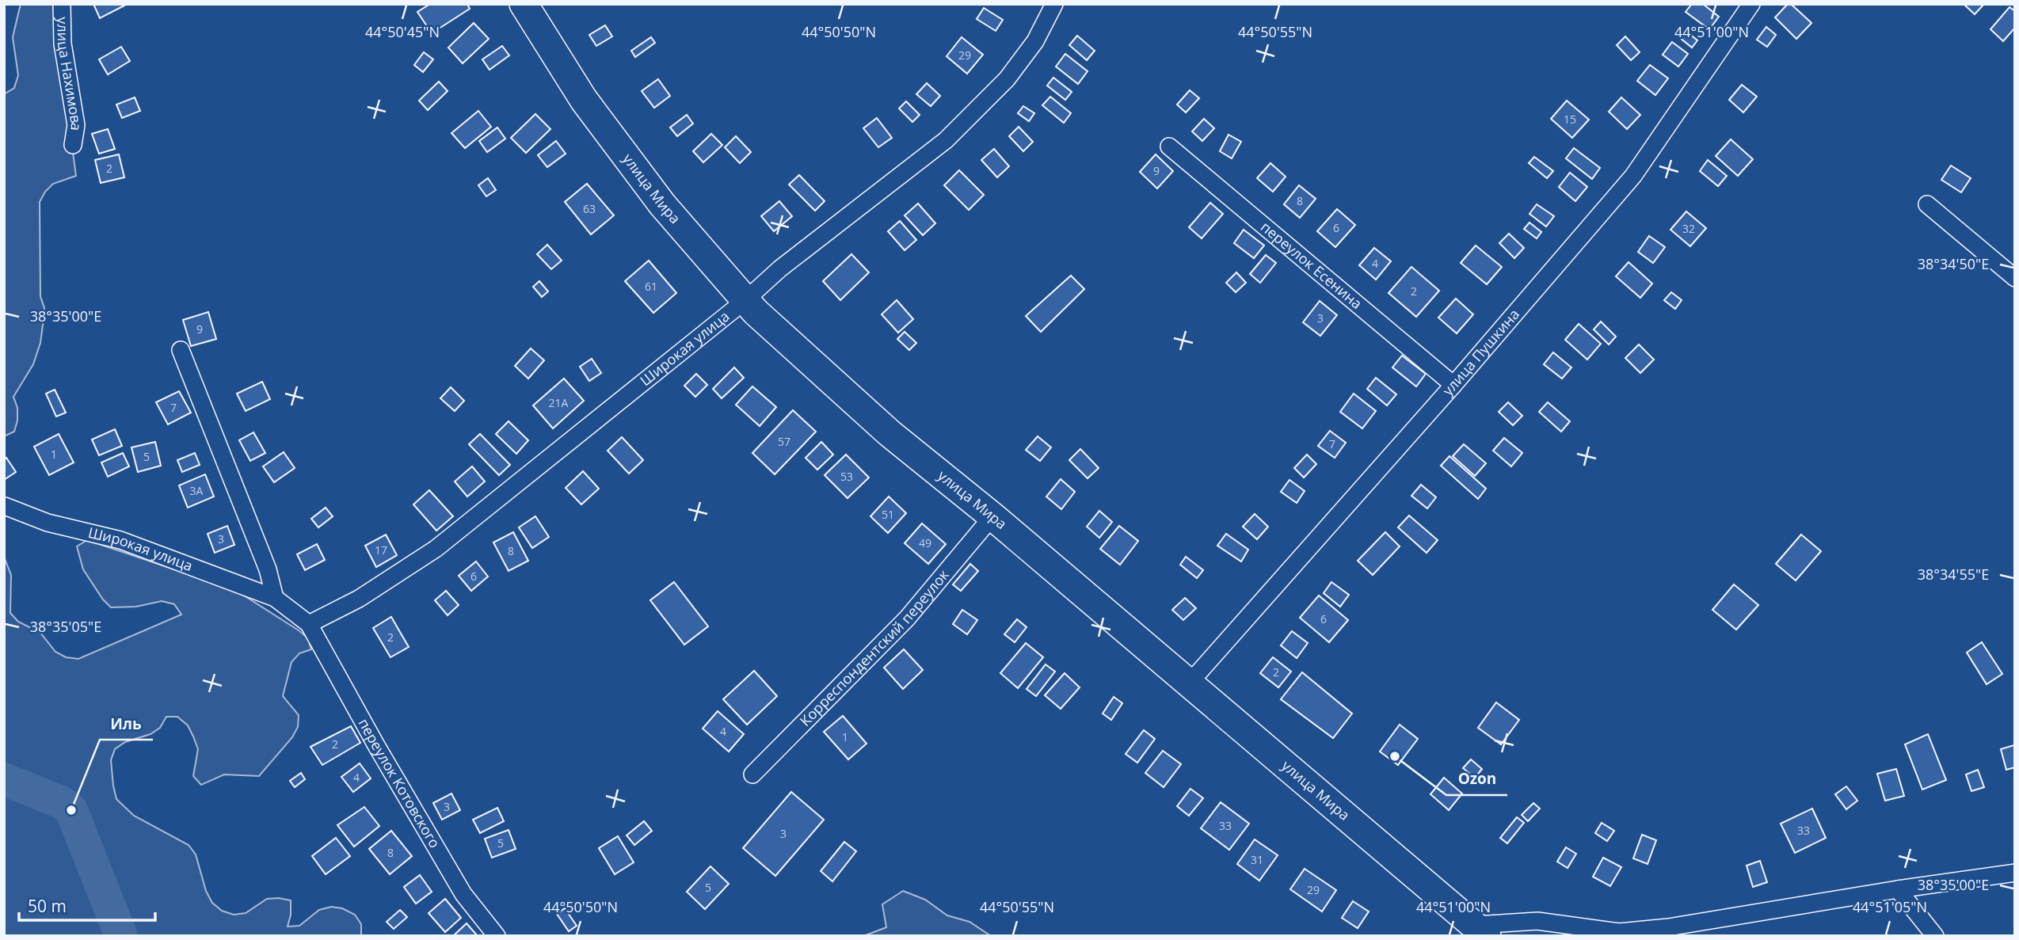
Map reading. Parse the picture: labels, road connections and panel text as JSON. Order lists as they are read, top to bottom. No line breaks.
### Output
{"streets":{"highway":["улица Мира"],"street":["улица Нахимова","переулок Есенина","Широкая улица","улица Пушкина","Корреспондентский переулок","переулок Котовского"]},"crossings":[["улица Мира","Широкая улица"],["улица Мира","улица Пушкина"],["улица Мира","Корреспондентский переулок"],["переулок Есенина","улица Пушкина"],["Широкая улица","переулок Котовского"]],"places":["Ozon","Иль"],"house_numbers":["29","15","2","9","8","63","6","32","4","61","2","3","9","21А","7","57","7","1","5","53","3А","51","3","49","17","8","6","6","2","2","4","1","2","4","3","33","33","3","5","8","31","5","29"],"scale_bar":"50 m","coordinates":["44°50'45\"N","44°50'50\"N","44°50'55\"N","44°51'00\"N","38°34'50\"E","38°35'00\"E","38°34'55\"E","38°35'05\"E","44°51'05\"N"]}
